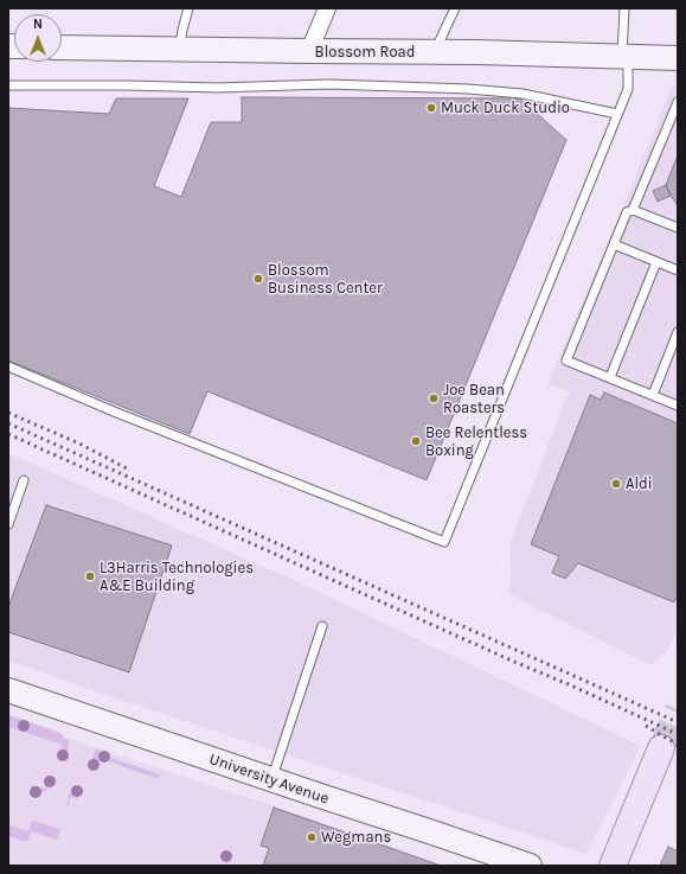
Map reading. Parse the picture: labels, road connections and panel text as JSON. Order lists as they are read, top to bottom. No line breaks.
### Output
{"streets":{"street":["Blossom Road","University Avenue"]},"places":["Muck Duck Studio","Blossom Business Center","Joe Bean Roasters","Bee Relentless Boxing","Aldi","L3Harris Technologies A&E Building","Wegmans"],"north":"top"}
